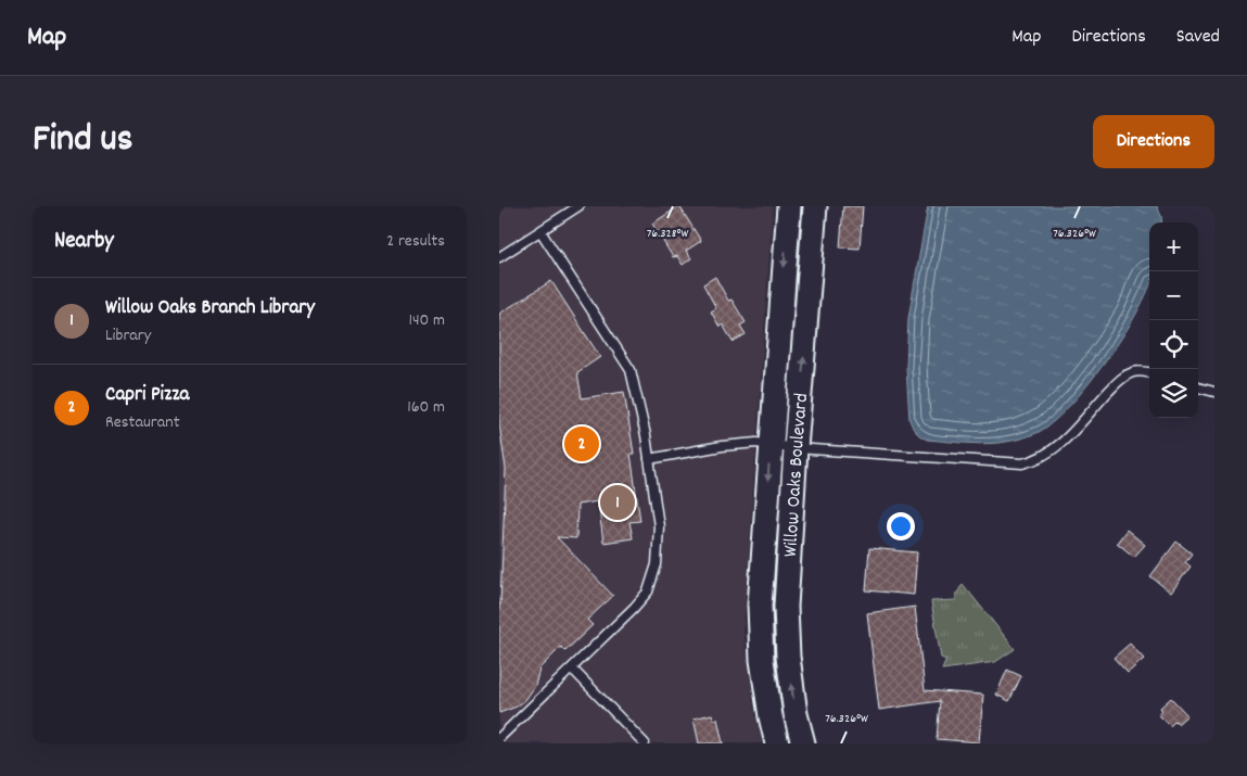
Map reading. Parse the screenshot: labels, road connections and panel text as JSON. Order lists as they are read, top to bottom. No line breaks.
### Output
{"streets":{"street":["Willow Oaks Boulevard"]},"page":{"header":"Map","nav":["Map","Directions","Saved"],"title":"Find us","buttons":"Directions","heading":["Nearby","2 results"],"map_buttons":["+","−"],"list":[{"mark":"1","name":"Willow Oaks Branch Library","note":"Library","value":"140 m"},{"mark":"2","name":"Capri Pizza","note":"Restaurant","value":"160 m"}],"pins":["2","1"]},"coordinates":["76.328°W","76.326°W"]}
